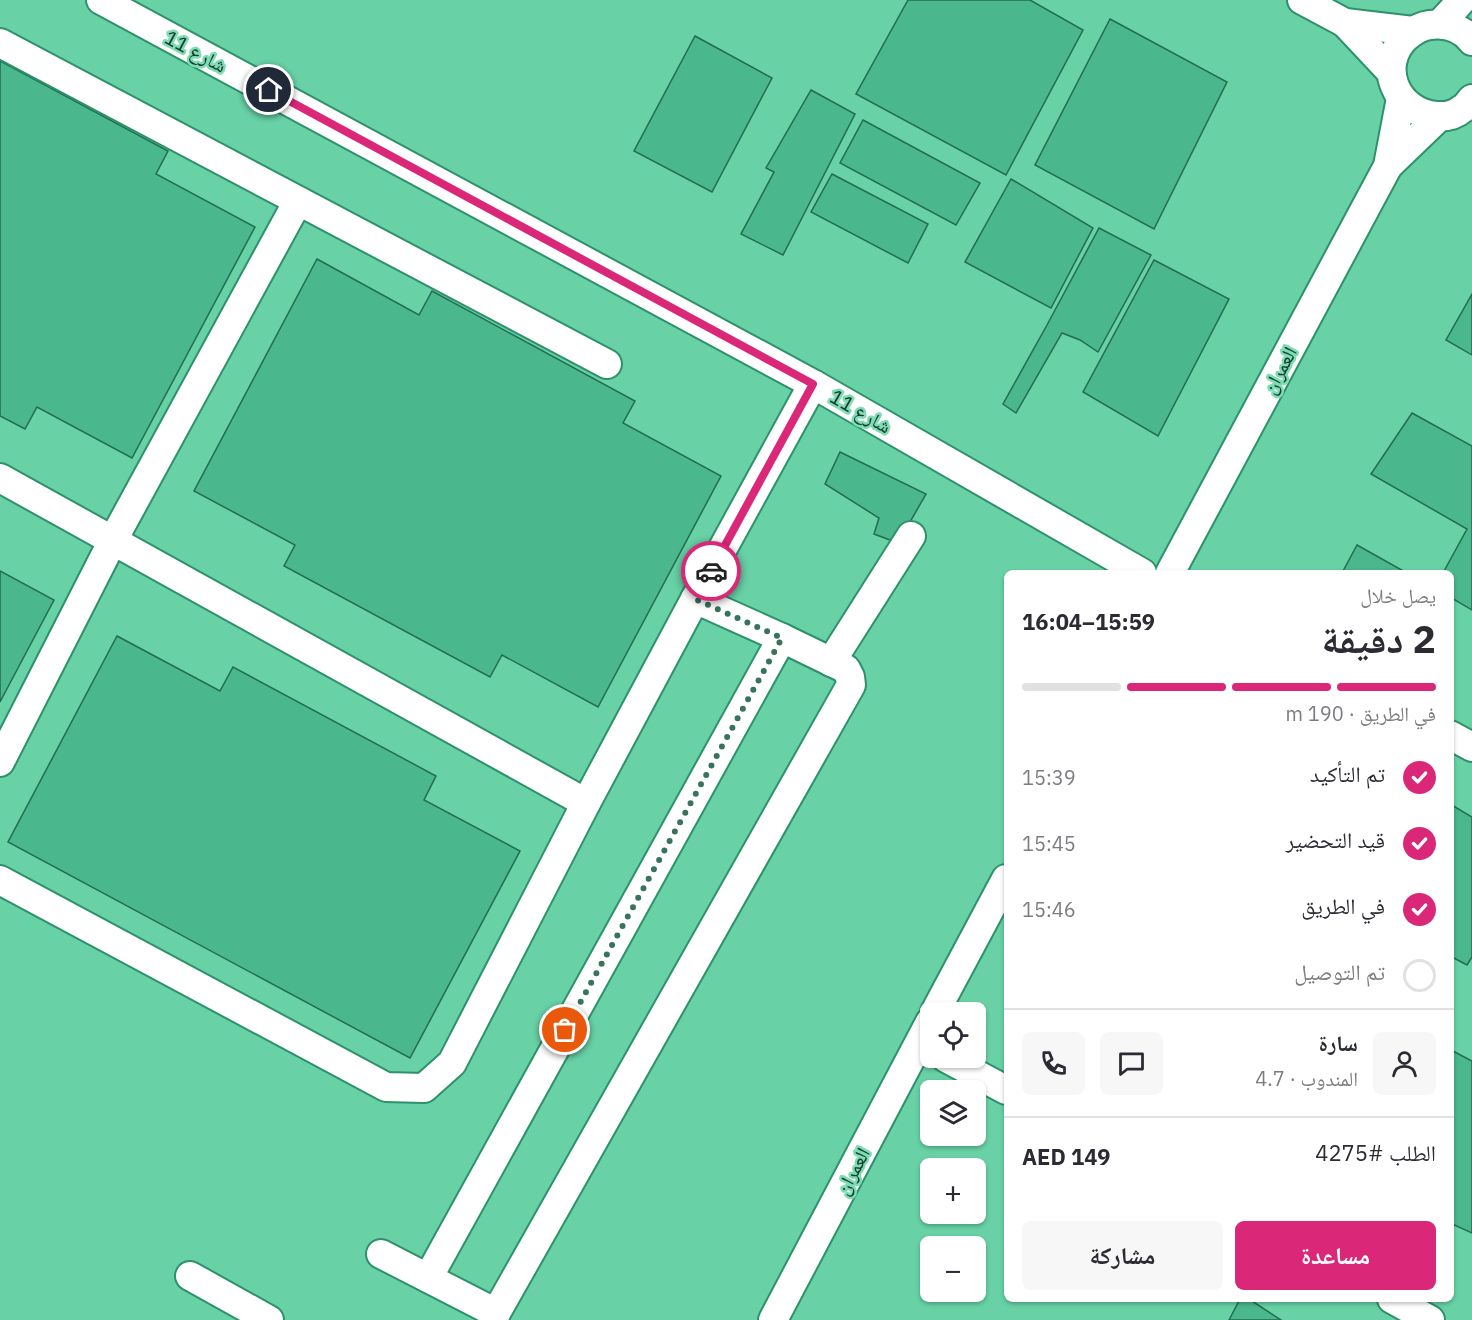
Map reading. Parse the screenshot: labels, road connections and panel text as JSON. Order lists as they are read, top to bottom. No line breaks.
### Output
{"streets":{"street":["شارع 11","العمران"]},"page":{"heading":["2 دقيقة","يصل خلال","15:59–16:04"],"panel":["سارة","المندوب · 4.7","الطلب #4275","AED 149"],"bar":"في الطريق · 190 m","list":[["تم التأكيد","15:39"],["قيد التحضير","15:45"],["في الطريق","15:46"],"تم التوصيل"],"map_buttons":["+","−"],"buttons":["مساعدة","مشاركة"]}}
